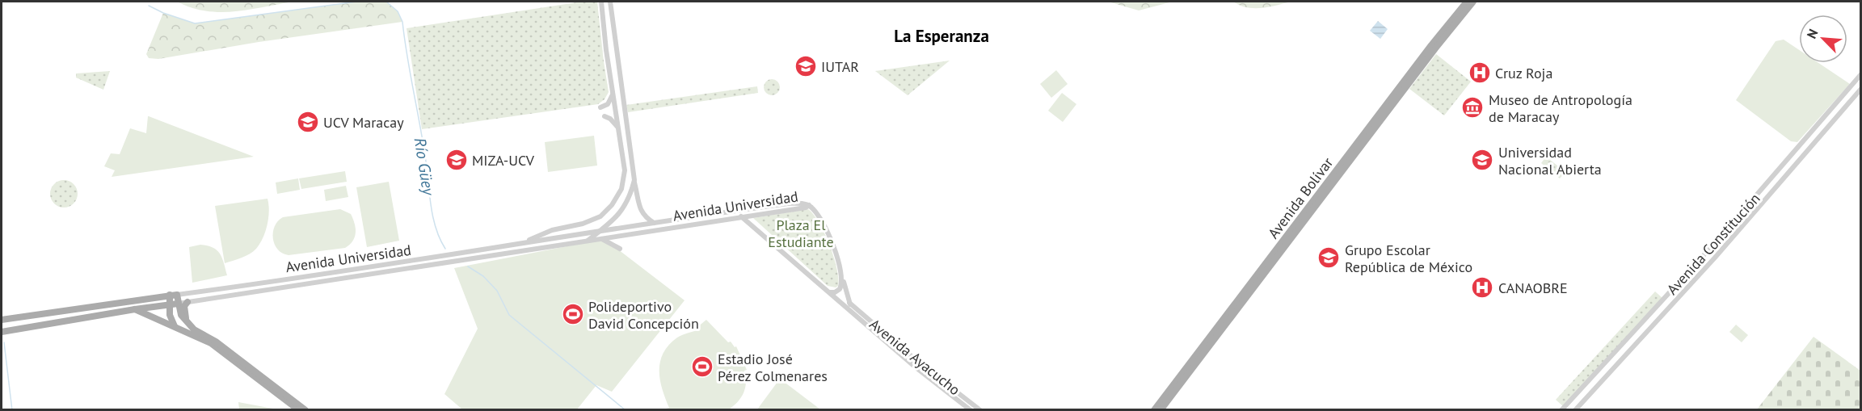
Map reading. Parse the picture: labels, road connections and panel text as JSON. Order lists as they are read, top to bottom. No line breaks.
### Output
{"streets":{"main road":["Avenida Bolívar","Avenida Universidad"],"street":["Avenida Constitución","Avenida Ayacucho"]},"crossings":[["Avenida Universidad","Avenida Ayacucho"]],"districts":["La Esperanza"],"water":["Río Güey"],"parks":["Plaza El Estudiante"],"places":{"school or university":["IUTAR","UCV Maracay","MIZA-UCV","Universidad Nacional Abierta","Grupo Escolar República de México"],"hospital":["Cruz Roja","CANAOBRE"],"museum":["Museo de Antropología de Maracay"],"sports":["Polideportivo David Concepción","Estadio José Pérez Colmenares"]},"north":"top left"}
